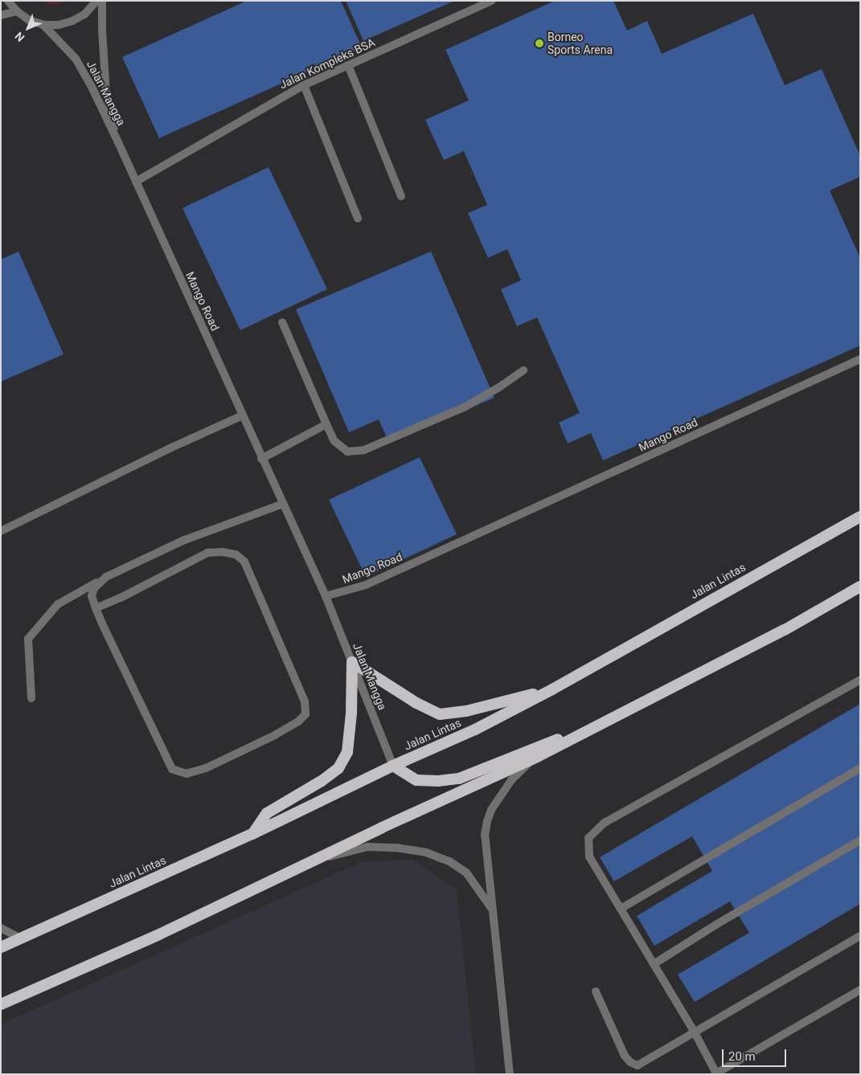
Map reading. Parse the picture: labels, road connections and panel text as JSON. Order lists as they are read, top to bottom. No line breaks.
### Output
{"streets":{"highway":["Jalan Lintas"],"street":["Jalan Kompleks BSA","Jalan Mangga","Mango Road"]},"crossings":[["Jalan Kompleks BSA","Mango Road"],["Jalan Mangga","Mango Road"],["Jalan Mangga","Jalan Lintas"]],"places":["Borneo Sports Arena"],"scale_bar":"20 m","north":"bottom left"}
